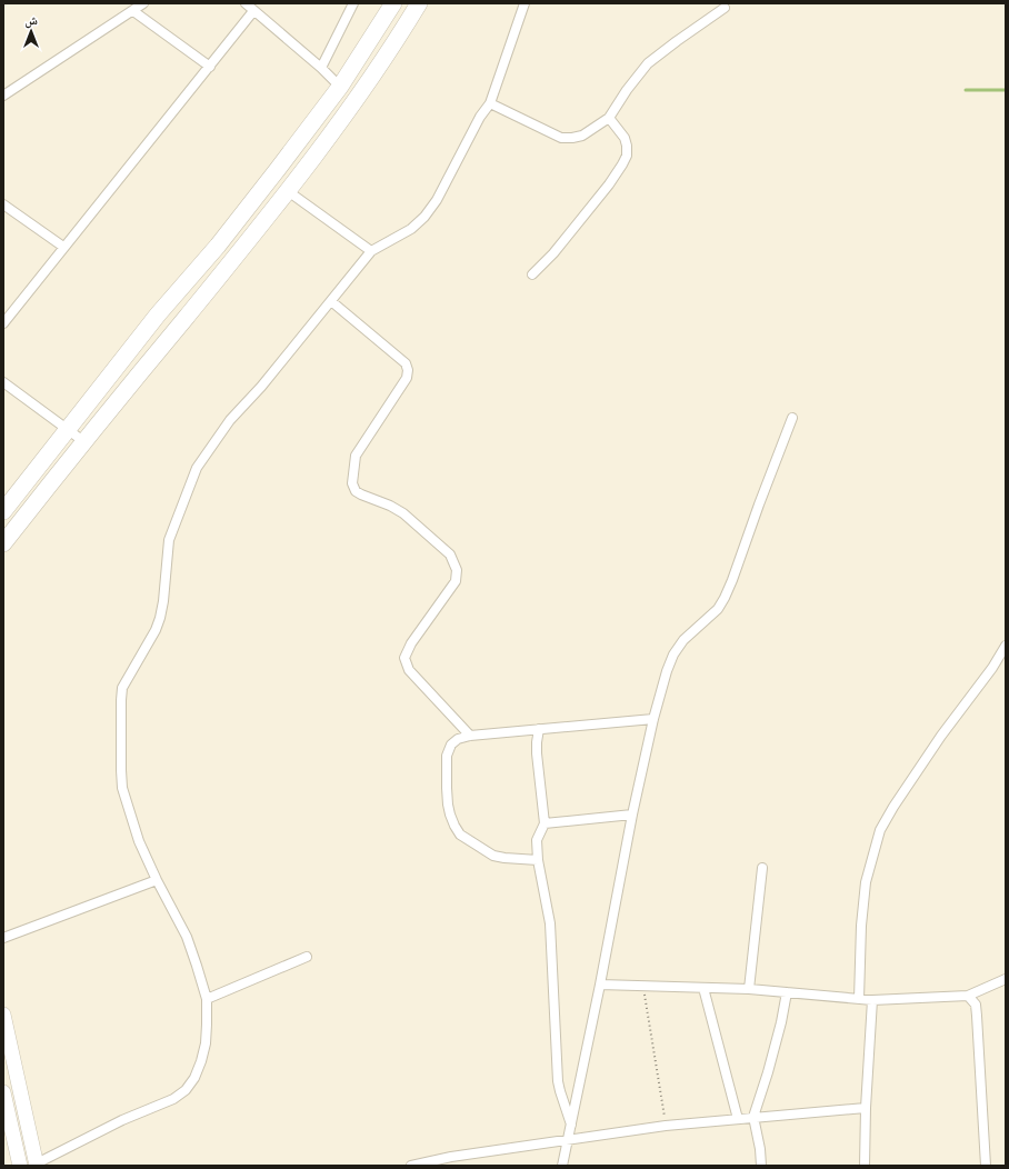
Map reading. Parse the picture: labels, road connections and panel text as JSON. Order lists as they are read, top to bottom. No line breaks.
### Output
{"north":"top"}
